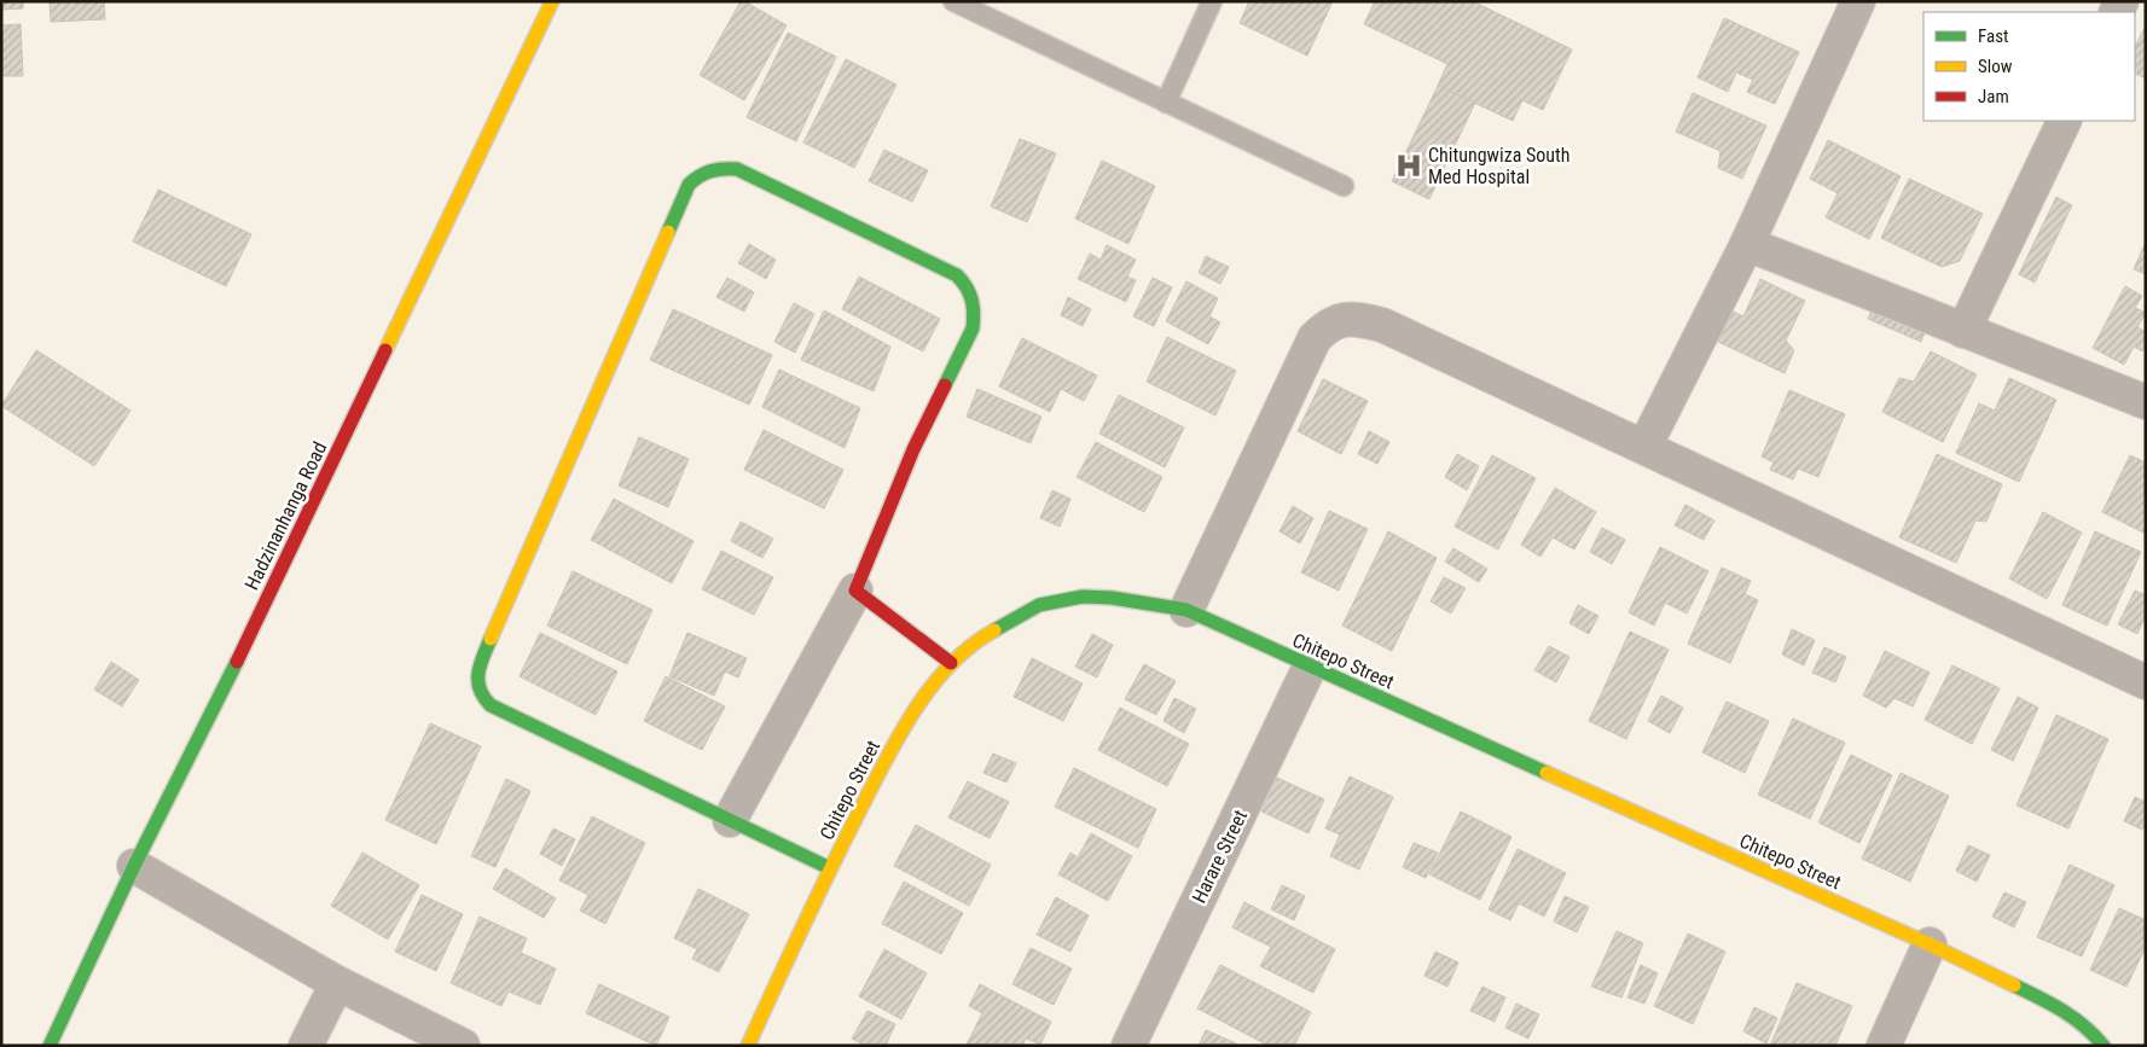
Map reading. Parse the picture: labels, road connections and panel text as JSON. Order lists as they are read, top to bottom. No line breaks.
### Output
{"streets":{"street":["Hadzinanhanga Road","Chitepo Street","Harare Street"]},"crossings":[["Chitepo Street","Harare Street"]],"places":{"hospital":["Chitungwiza South Med Hospital"]},"legend":["Fast","Slow","Jam"]}
